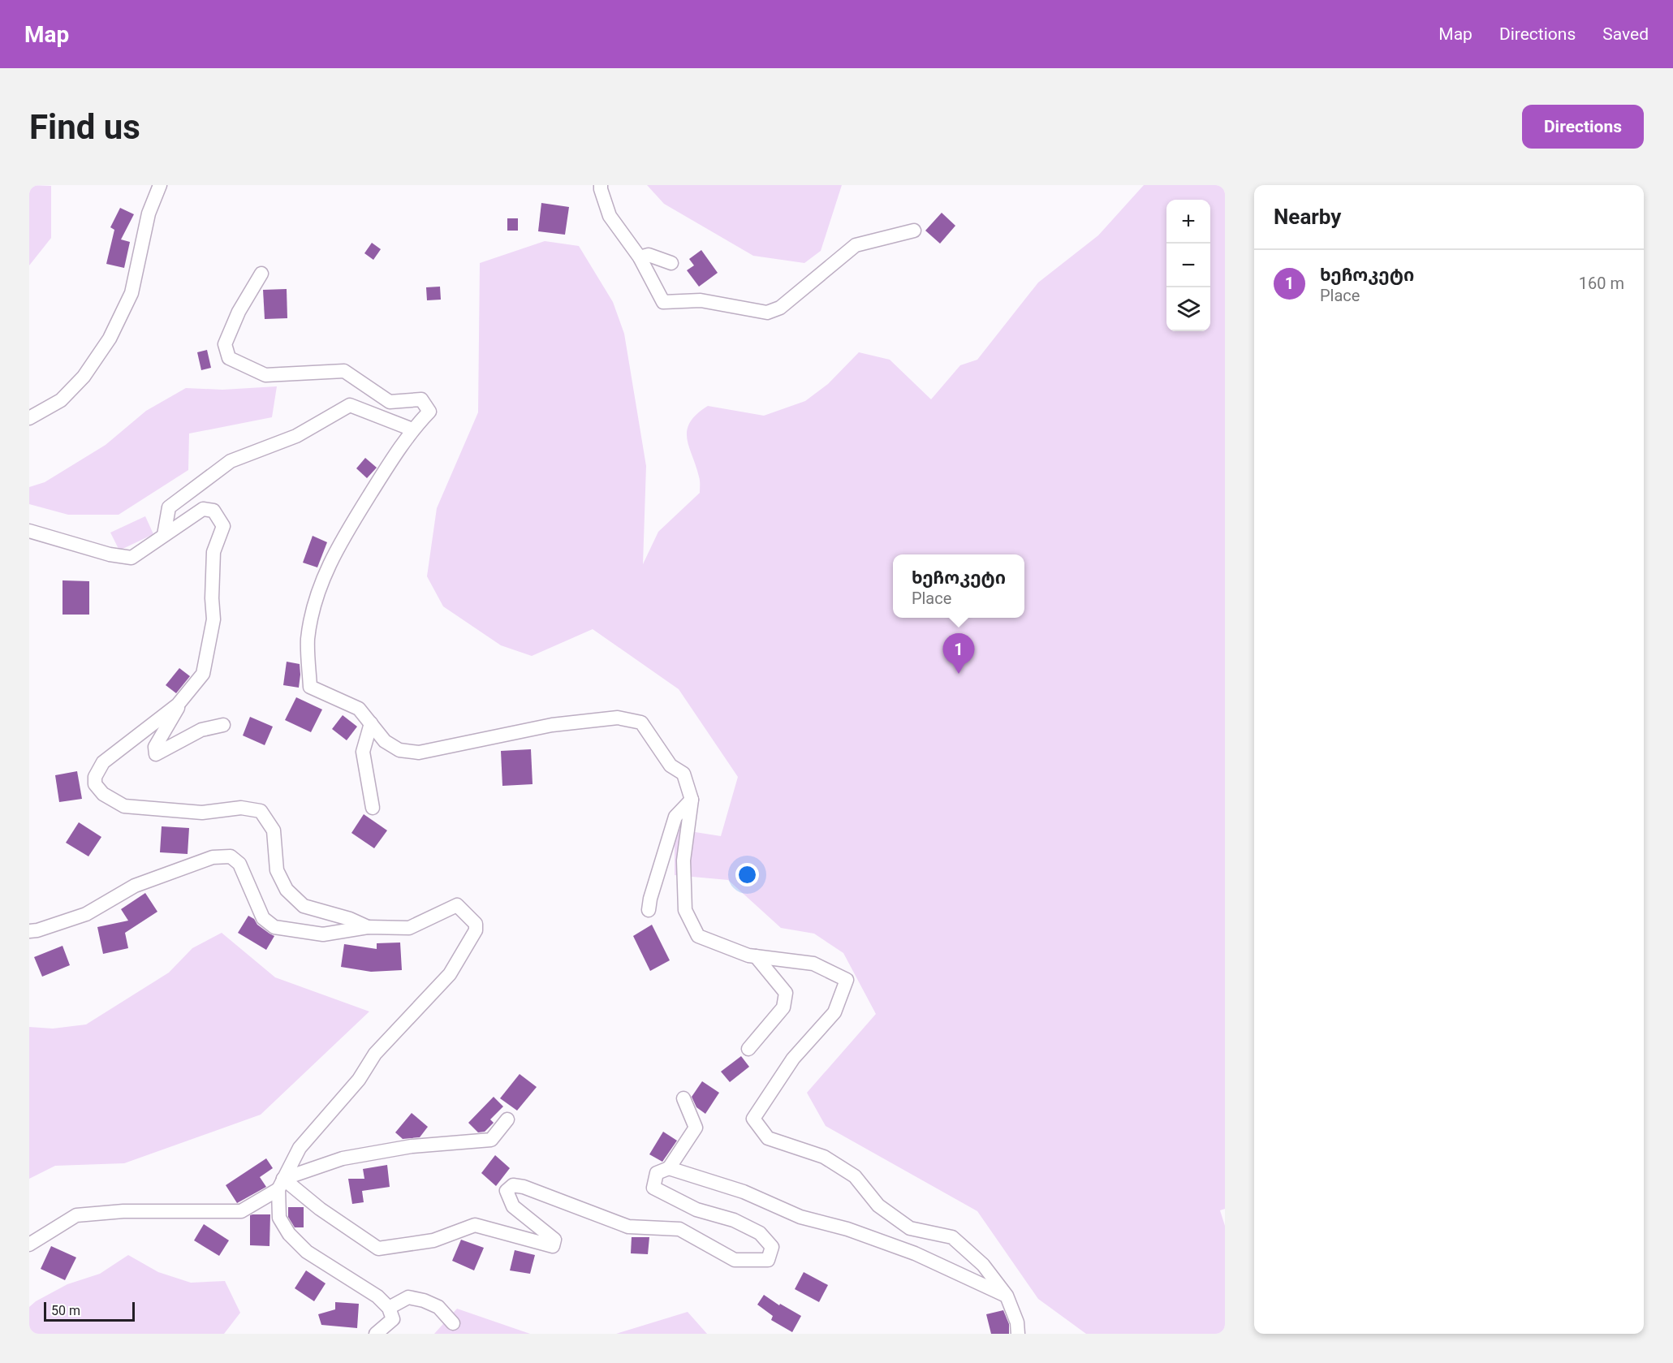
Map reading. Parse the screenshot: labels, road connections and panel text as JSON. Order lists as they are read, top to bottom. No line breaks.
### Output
{"scale_bar":"50 m","page":{"header":"Map","nav":["Map","Directions","Saved"],"buttons":"Directions","title":"Find us","heading":"Nearby","map_buttons":["+","−"],"list":[{"mark":"1","name":"ხეჩოკეტი","note":"Place","value":"160 m"}],"popup":["ხეჩოკეტი","Place"],"pins":"1","scale":"50 m"}}
